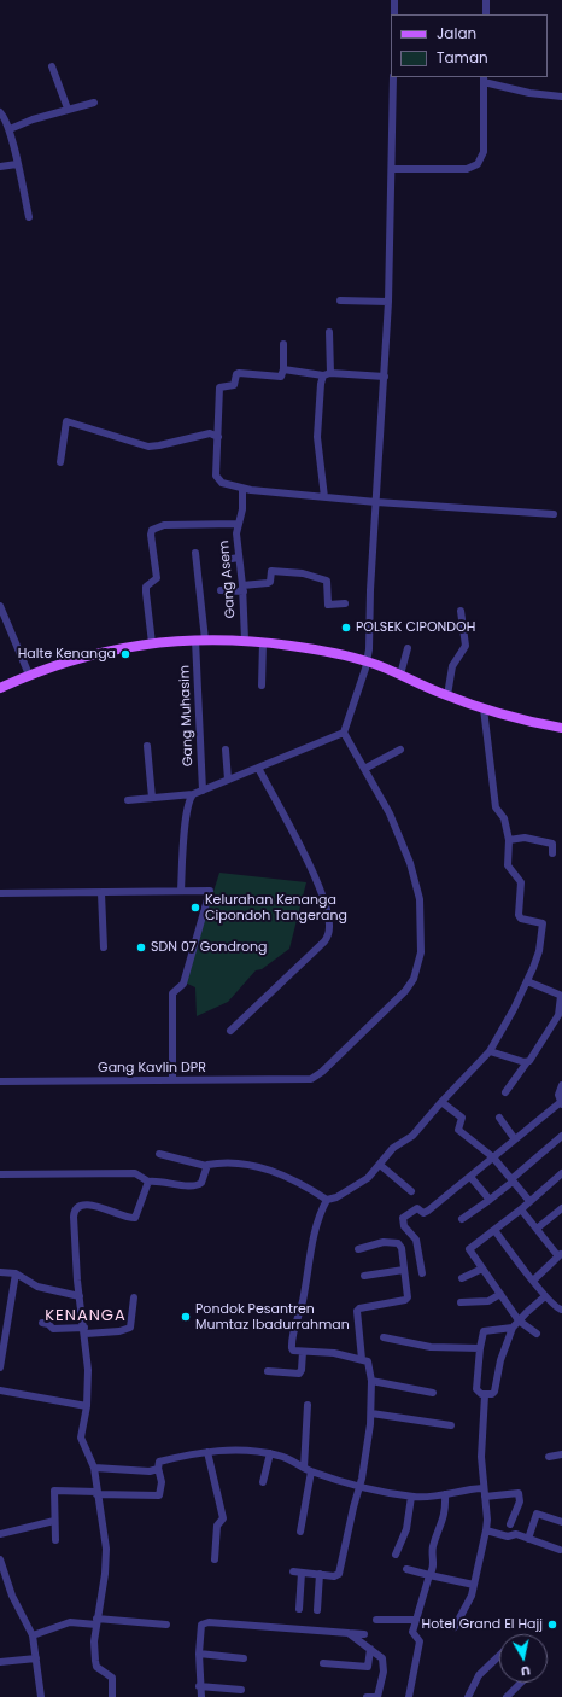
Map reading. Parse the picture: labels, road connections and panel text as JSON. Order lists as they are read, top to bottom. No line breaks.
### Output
{"streets":{"street":["Gang Asem","Gang Muhasim","Gang Kavlin DPR"]},"districts":["KENANGA"],"places":["POLSEK CIPONDOH","Halte Kenanga","Kelurahan Kenanga Cipondoh Tangerang","SDN 07 Gondrong","Pondok Pesantren Mumtaz Ibadurrahman","Hotel Grand El Hajj"],"legend":["Jalan","Taman"],"north":"bottom"}
